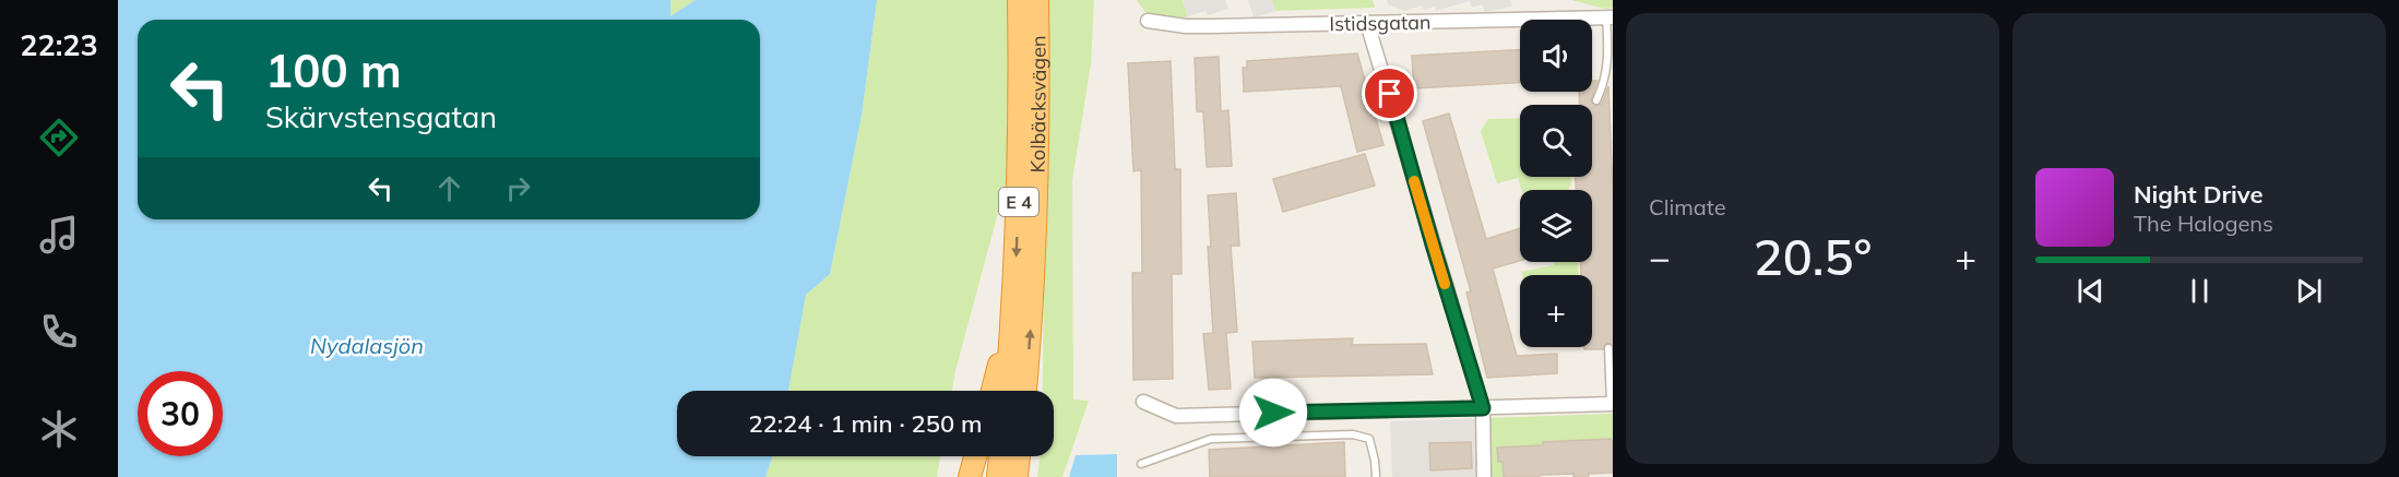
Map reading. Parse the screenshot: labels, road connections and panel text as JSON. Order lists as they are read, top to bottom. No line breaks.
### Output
{"streets":{"highway":["Kolbäcksvägen","E 4"],"street":["Istidsgatan"]},"water":["Nydalasjön"],"page":{"tabs":"22:23","tile":"Climate","map_buttons":"+","turn":["100 m","Skärvstensgatan"],"song":["Night Drive","The Halogens"],"heat":["−","20.5°","+"],"limit":"30","trip":"22:24 · 1 min · 250 m"}}
